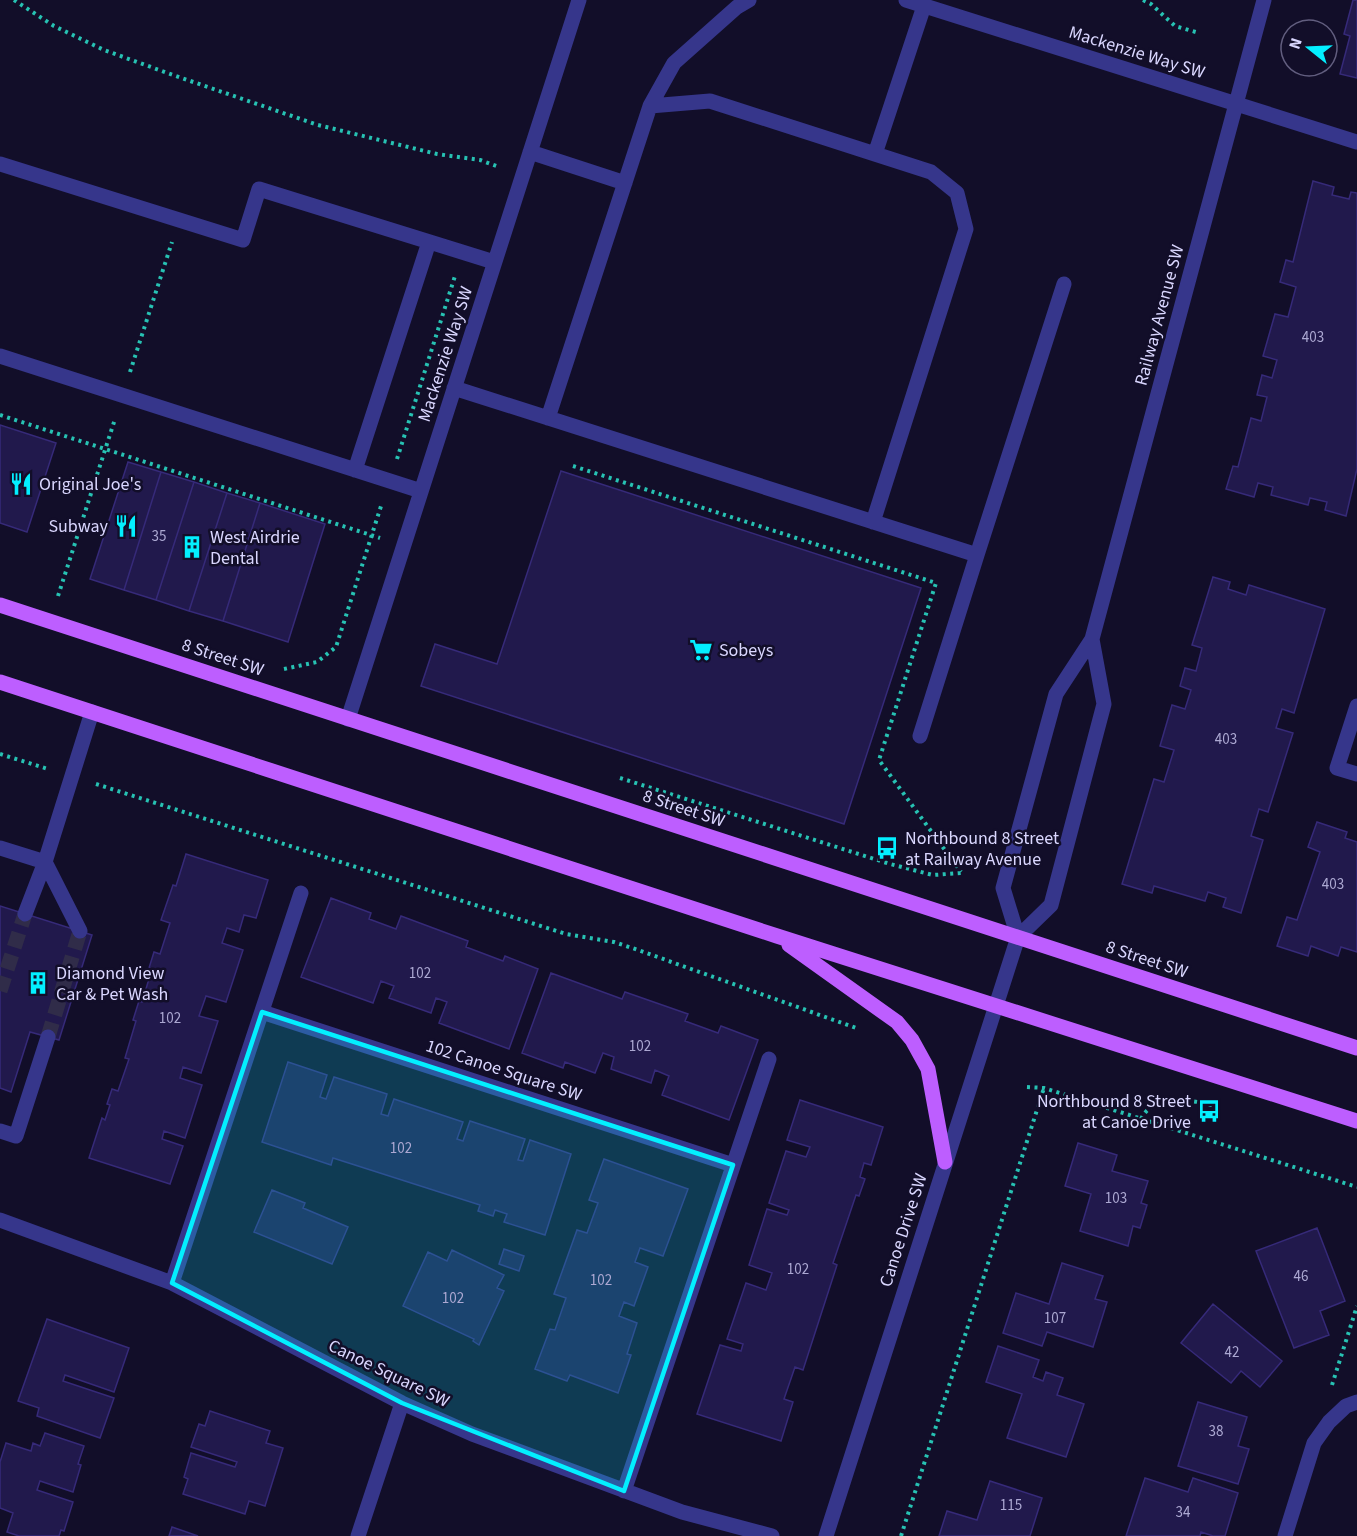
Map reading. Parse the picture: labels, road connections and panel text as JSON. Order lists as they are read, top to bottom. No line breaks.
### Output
{"streets":{"main road":["8 Street SW"],"street":["Mackenzie Way SW","Railway Avenue SW","102 Canoe Square SW","Canoe Drive SW","Canoe Square SW"]},"crossings":[["Mackenzie Way SW","Railway Avenue SW"],["Mackenzie Way SW","8 Street SW"],["Railway Avenue SW","8 Street SW"],["Railway Avenue SW","Canoe Drive SW"],["8 Street SW","Canoe Drive SW"]],"places":{"restaurant":["Original Joe's","Subway"],"building":["West Airdrie Dental","Diamond View Car & Pet Wash"],"supermarket":["Sobeys"],"bus stop":["Northbound 8 Street at Railway Avenue","Northbound 8 Street at Canoe Drive"]},"house_numbers":["403","35","403","403","102","102","102","102","103","102","46","102","102","107","42","38","115","34"],"north":"left"}
